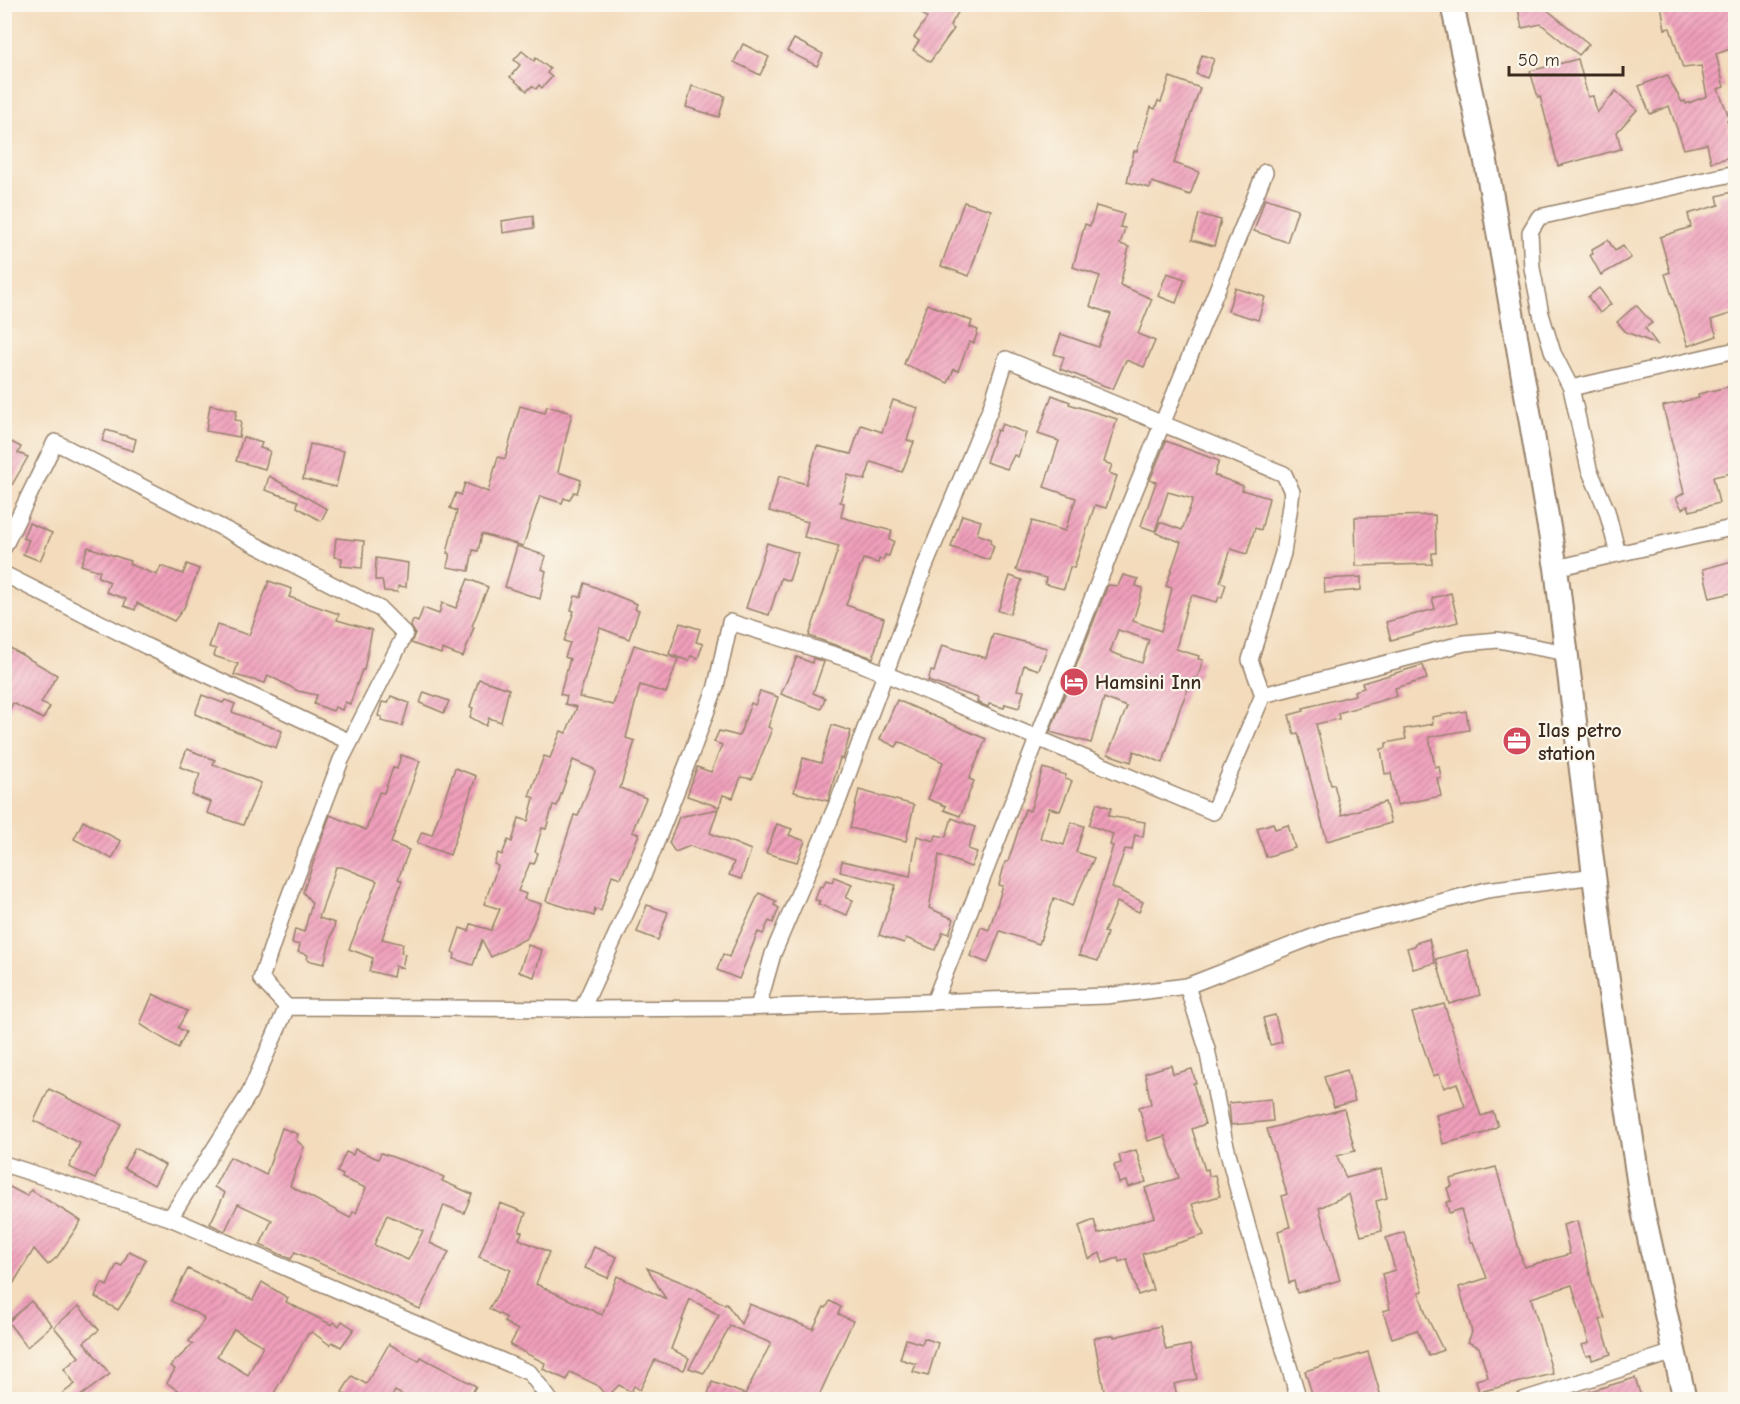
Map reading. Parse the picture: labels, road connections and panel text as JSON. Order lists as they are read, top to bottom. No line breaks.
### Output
{"places":{"hotel":["Hamsini Inn"],"office":["Ilas petro station"]},"scale_bar":"50 m"}
